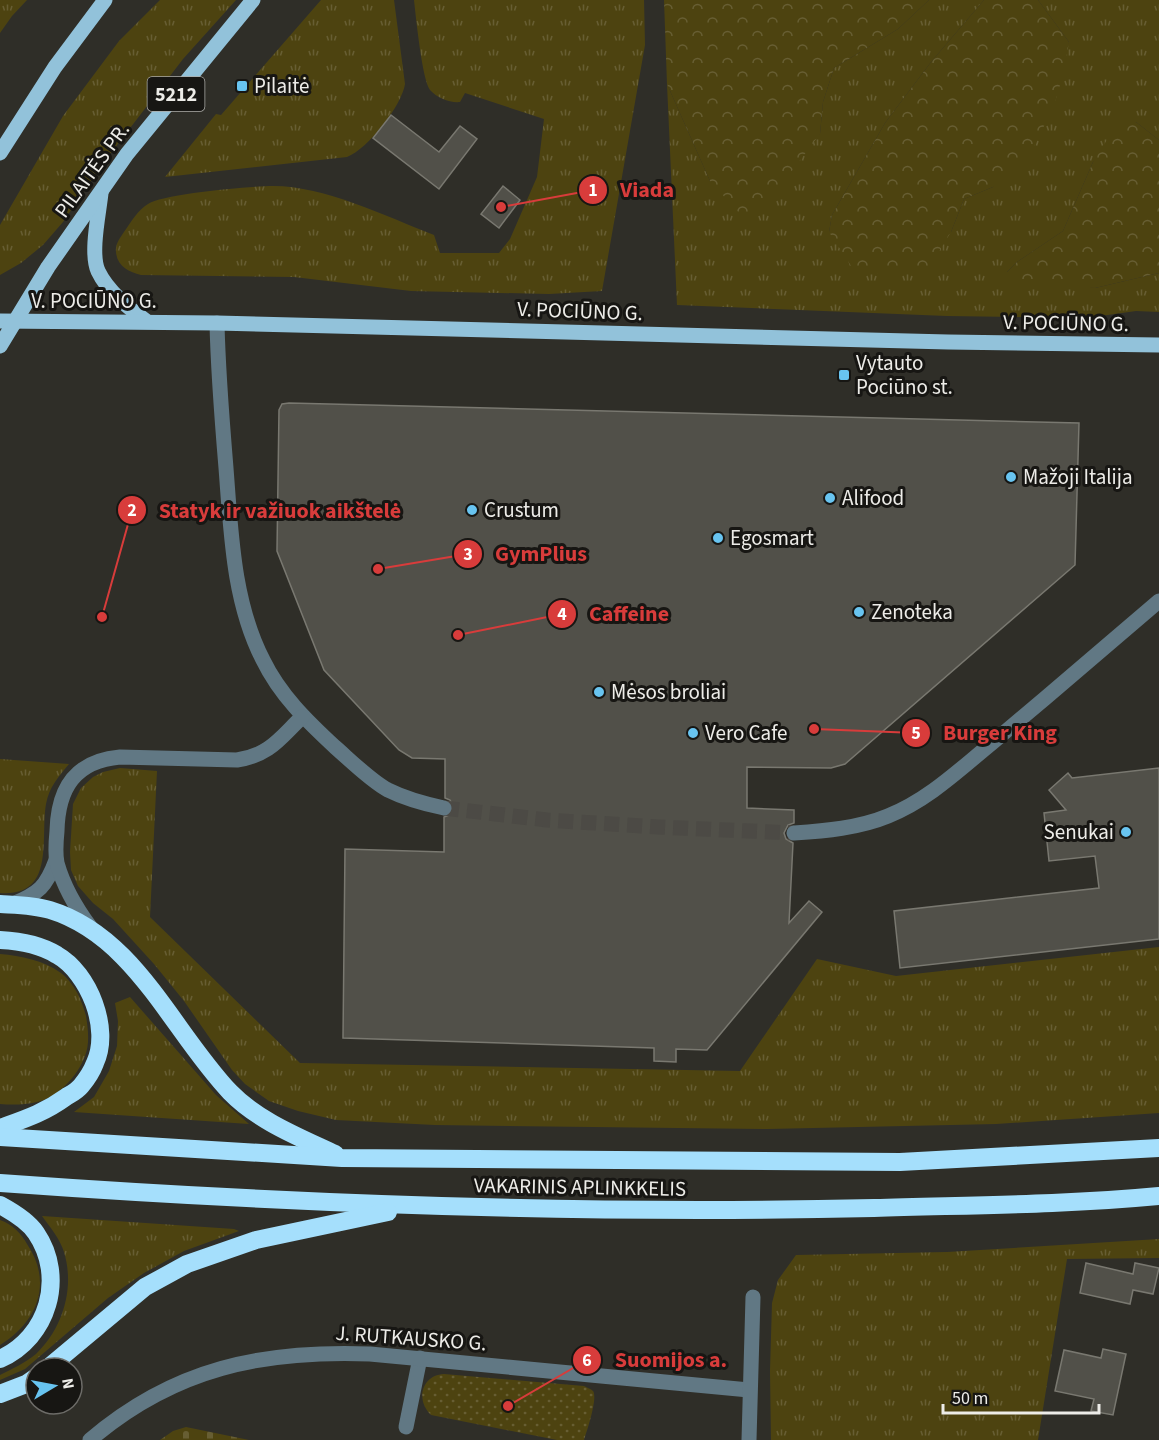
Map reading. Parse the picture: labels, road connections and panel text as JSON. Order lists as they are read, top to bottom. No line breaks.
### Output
{"streets":{"highway":["VAKARINIS APLINKKELIS"],"main road":["5212","PILAITĖS PR.","V. POCIŪNO G."],"street":["J. RUTKAUSKO G."]},"crossings":[["PILAITĖS PR.","V. POCIŪNO G."]],"places":{"transit":["Pilaitė","Vytauto Pociūno st."],"other":["Viada","Mažoji Italija","Alifood","Crustum","Egosmart","GymPlius","Zenoteka","Statyk ir važiuok aikštelė","Caffeine","Mėsos broliai","Burger King","Vero Cafe","Senukai","Suomijos a."]},"scale_bar":"50 m","north":"right"}
